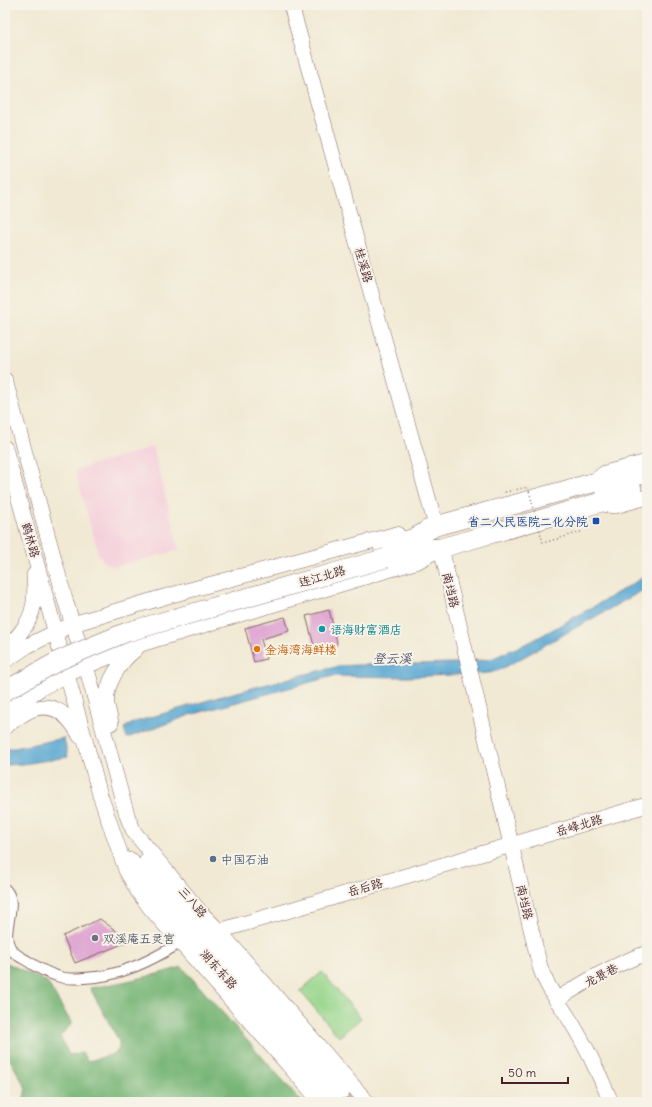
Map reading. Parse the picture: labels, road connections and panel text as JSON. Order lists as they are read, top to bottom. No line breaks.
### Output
{"streets":{"highway":["连江北路"],"main road":["桂溪路","鹤林路","南垱路","岳峰北路","岳后路","三八路","湖东东路","龙景巷"]},"crossings":[["桂溪路","连江北路"],["连江北路","南垱路"],["南垱路","岳峰北路"],["南垱路","岳后路"],["南垱路","龙景巷"],["岳峰北路","岳后路"],["岳后路","三八路"],["三八路","湖东东路"]],"water":["登云溪"],"places":{"transit":["省二人民医院二化分院"],"other":["语海财富酒店","金海湾海鲜楼","中国石油","双溪庵五灵宫"]},"scale_bar":"50 m"}
